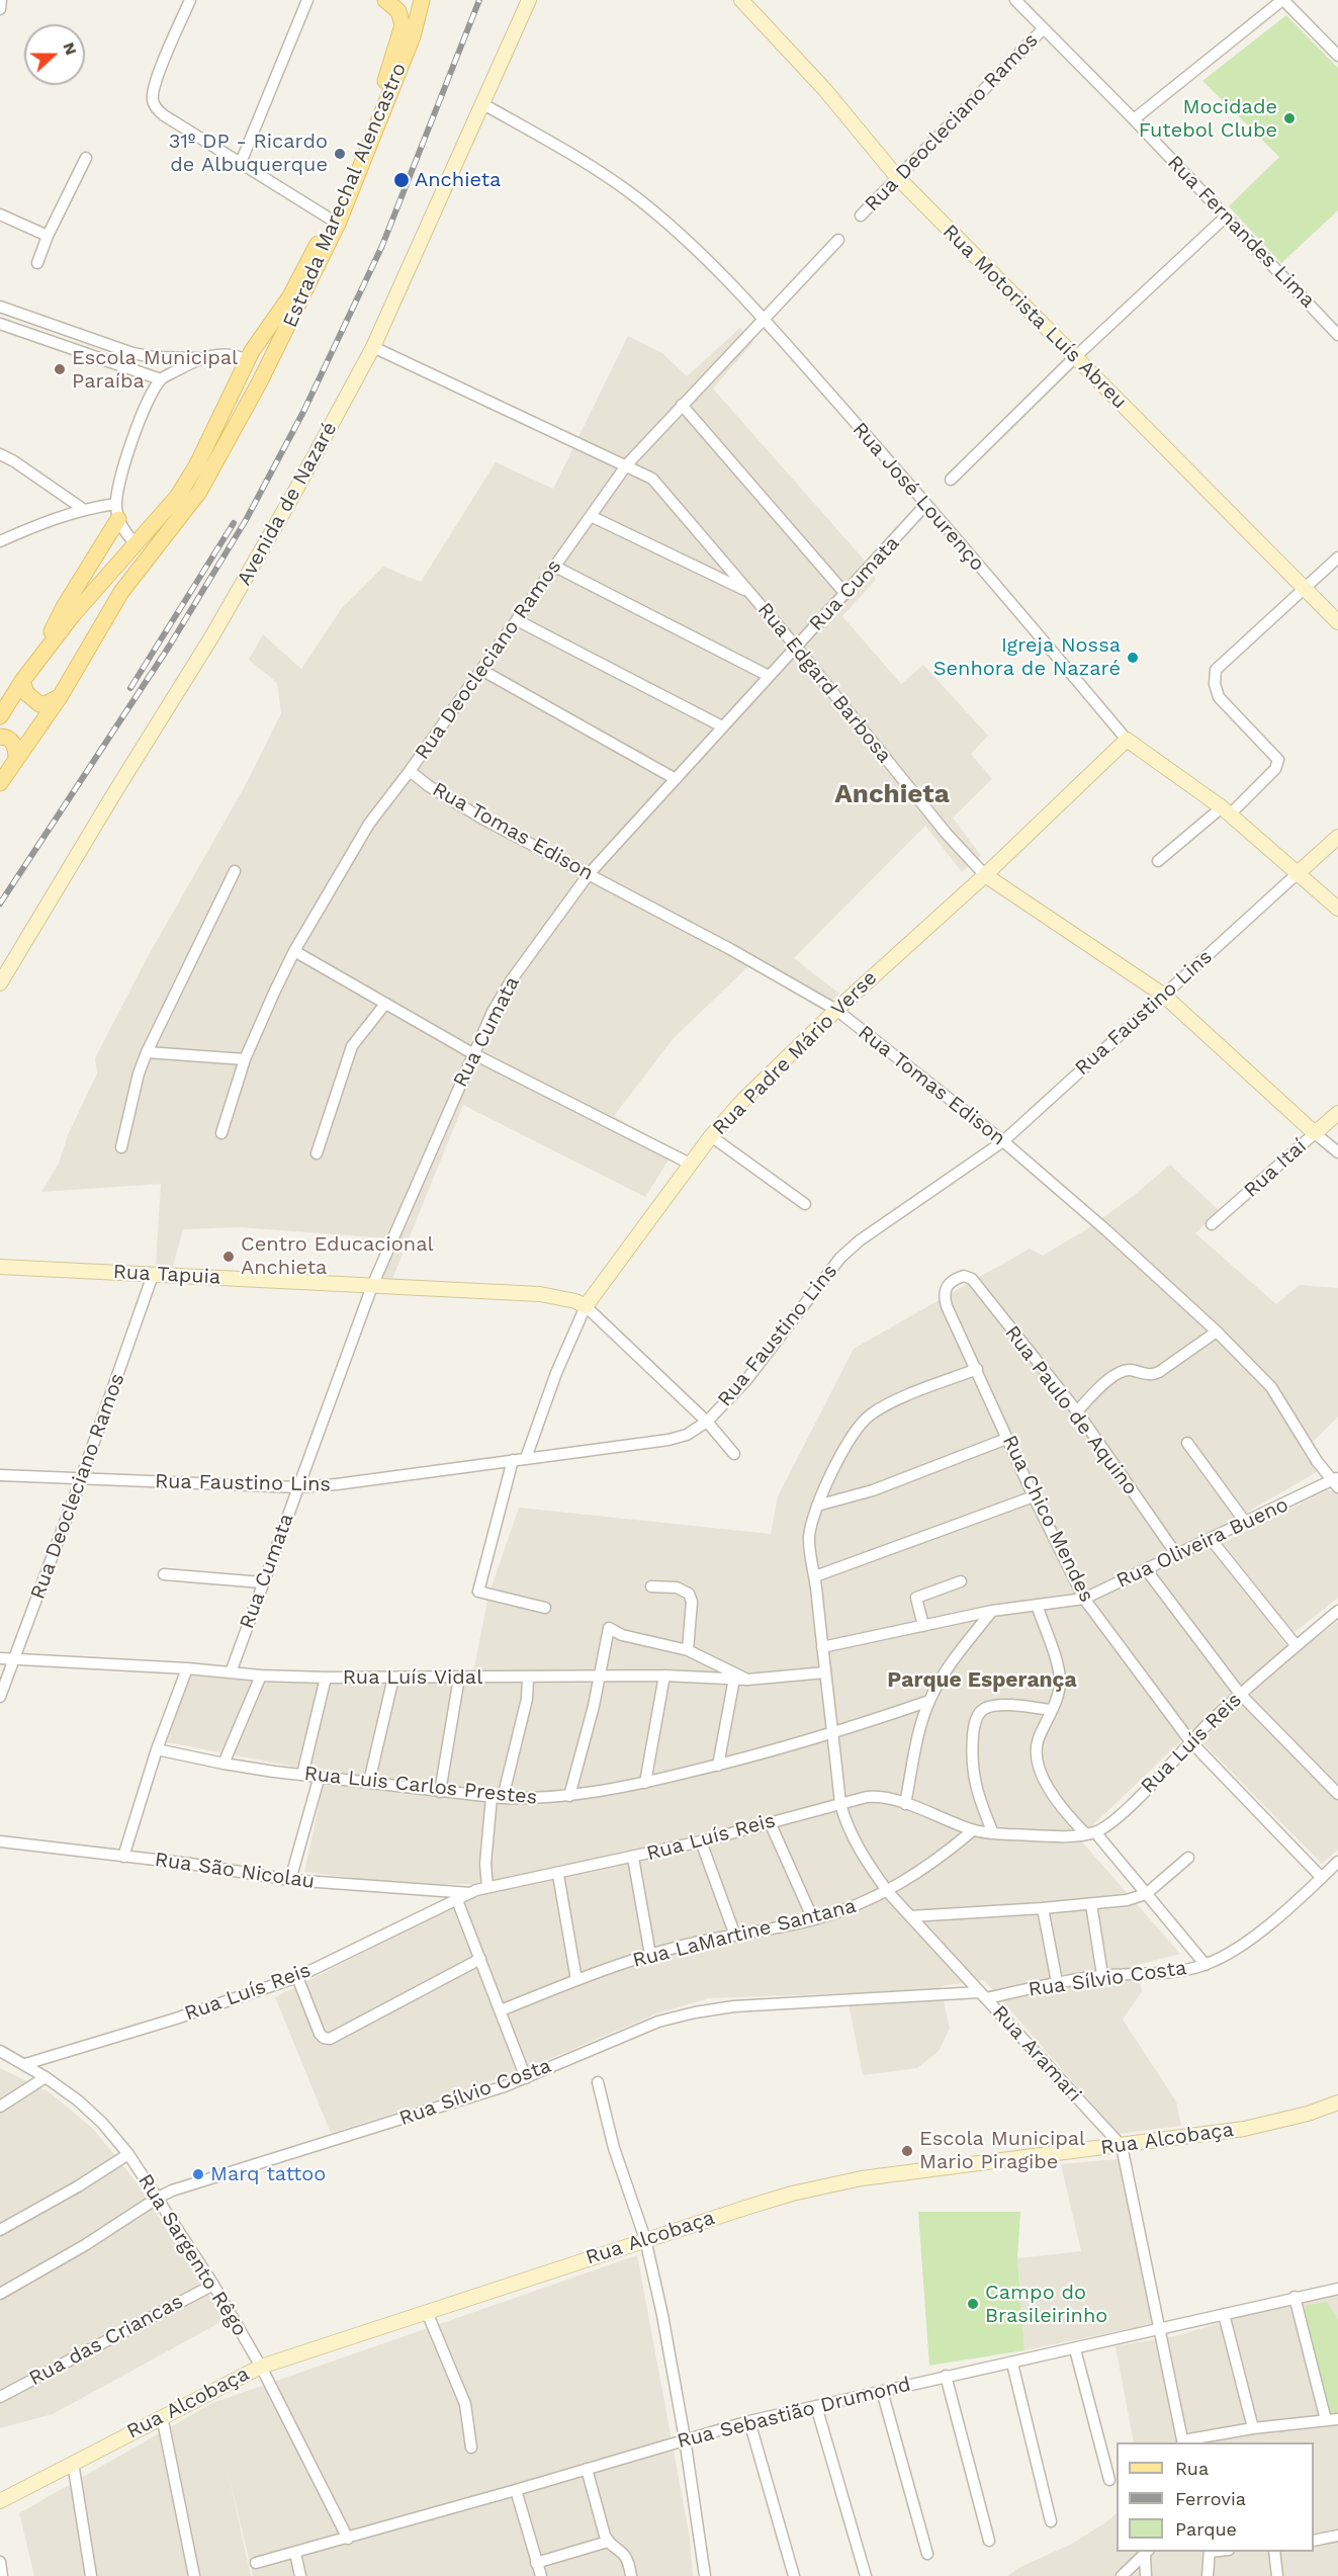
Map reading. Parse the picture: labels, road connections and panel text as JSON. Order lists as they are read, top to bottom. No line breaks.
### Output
{"streets":{"main road":["Estrada Marechal Alencastro","Rua Motorista Luís Abreu","Rua José Lourenço","Avenida de Nazaré","Rua Edgard Barbosa","Rua Faustino Lins","Rua Padre Mário Verse","Rua Itaí","Rua Tapuia","Rua Alcobaça"],"street":["Rua Deocleciano Ramos","Rua Fernandes Lima","Rua Cumata","Rua Tomas Edison","Rua Paulo de Aquino","Rua Chico Mendes","Rua Oliveira Bueno","Rua Luís Vidal","Rua Luís Reis","Rua Luis Carlos Prestes","Rua São Nicolau","Rua LaMartine Santana","Rua Sílvio Costa","Rua Aramari","Rua Sargento Rêgo","Rua das Criancas","Rua Sebastião Drumond"]},"crossings":[["Rua Deocleciano Ramos","Rua Fernandes Lima"],["Rua Deocleciano Ramos","Rua Motorista Luís Abreu"],["Rua Deocleciano Ramos","Rua José Lourenço"],["Rua Deocleciano Ramos","Rua Edgard Barbosa"],["Rua Deocleciano Ramos","Rua Tomas Edison"],["Rua Deocleciano Ramos","Rua Faustino Lins"],["Rua Deocleciano Ramos","Rua Tapuia"],["Rua Deocleciano Ramos","Rua Luís Vidal"],["Rua José Lourenço","Avenida de Nazaré"],["Rua José Lourenço","Rua Cumata"],["Rua José Lourenço","Rua Faustino Lins"],["Rua José Lourenço","Rua Padre Mário Verse"],["Avenida de Nazaré","Rua Edgard Barbosa"],["Rua Cumata","Rua Edgard Barbosa"],["Rua Cumata","Rua Tomas Edison"],["Rua Cumata","Rua Faustino Lins"],["Rua Cumata","Rua Tapuia"],["Rua Cumata","Rua Luís Vidal"],["Rua Edgard Barbosa","Rua Faustino Lins"],["Rua Edgard Barbosa","Rua Padre Mário Verse"],["Rua Edgard Barbosa","Rua Itaí"],["Rua Tomas Edison","Rua Faustino Lins"],["Rua Tomas Edison","Rua Padre Mário Verse"],["Rua Tomas Edison","Rua Oliveira Bueno"],["Rua Faustino Lins","Rua Padre Mário Verse"],["Rua Padre Mário Verse","Rua Tapuia"],["Rua Paulo de Aquino","Rua Chico Mendes"],["Rua Paulo de Aquino","Rua Oliveira Bueno"],["Rua Chico Mendes","Rua Oliveira Bueno"],["Rua Chico Mendes","Rua Luís Reis"],["Rua Chico Mendes","Rua Sílvio Costa"],["Rua Chico Mendes","Rua Aramari"],["Rua Oliveira Bueno","Rua Aramari"],["Rua Luís Vidal","Rua Aramari"],["Rua Luís Reis","Rua São Nicolau"],["Rua Luís Reis","Rua LaMartine Santana"],["Rua Luís Reis","Rua Aramari"],["Rua Luís Reis","Rua Sargento Rêgo"],["Rua Luis Carlos Prestes","Rua Aramari"],["Rua LaMartine Santana","Rua Aramari"],["Rua Sílvio Costa","Rua Aramari"],["Rua Sílvio Costa","Rua Sargento Rêgo"],["Rua Aramari","Rua Alcobaça"],["Rua Alcobaça","Rua Sargento Rêgo"],["Rua Sargento Rêgo","Rua das Criancas"],["Rua Sargento Rêgo","Rua Sebastião Drumond"]],"districts":["Anchieta","Parque Esperança"],"places":["Mocidade Futebol Clube","31º DP - Ricardo de Albuquerque","Anchieta","Escola Municipal Paraíba","Igreja Nossa Senhora de Nazaré","Centro Educacional Anchieta","Escola Municipal Mario Piragibe","Marq tattoo","Campo do Brasileirinho"],"legend":["Rua","Ferrovia","Parque"],"north":"right"}
